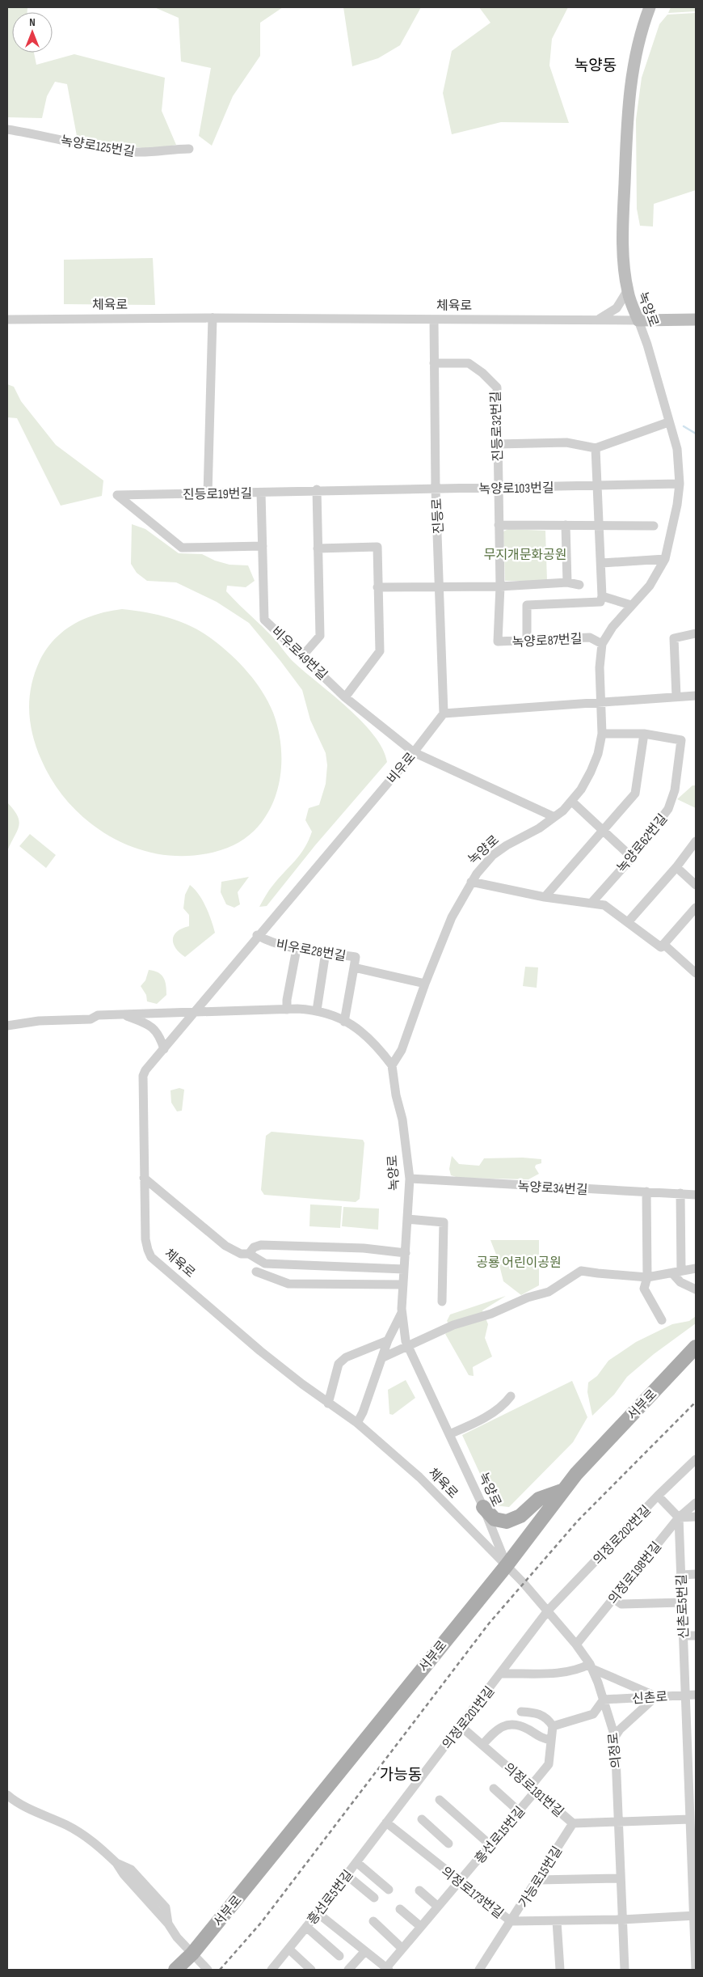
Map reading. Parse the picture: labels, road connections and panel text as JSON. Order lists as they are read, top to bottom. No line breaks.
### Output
{"streets":{"main road":["서부로"],"street":["녹양로125번길","체육로","녹양로","진등로32번길","녹양로103번길","진등로19번길","진등로","녹양로87번길","비우로49번길","비우로","녹양로62번길","비우로28번길","녹양로34번길","의정로202번길","의정로198번길","신촌로5번길","신촌로","의정로201번길","의정로","의정로181번길","흥선로15번길","가능로15번길","의정로173번길","흥선로5번길"]},"crossings":[["체육로","녹양로"],["체육로","진등로"],["체육로","비우로"],["체육로","서부로"],["체육로","의정로"],["녹양로","녹양로103번길"],["녹양로","녹양로87번길"],["녹양로","녹양로62번길"],["녹양로","비우로28번길"],["녹양로","녹양로34번길"],["녹양로","서부로"],["녹양로","의정로"],["진등로32번길","녹양로103번길"],["진등로32번길","진등로"],["진등로32번길","녹양로87번길"],["녹양로103번길","진등로19번길"],["녹양로103번길","진등로"],["녹양로103번길","녹양로87번길"],["진등로19번길","진등로"],["진등로19번길","비우로49번길"],["진등로","비우로"],["비우로49번길","비우로"],["비우로","비우로28번길"],["서부로","의정로"],["의정로202번길","의정로201번길"],["의정로202번길","의정로"],["의정로198번길","신촌로5번길"],["의정로198번길","의정로"],["신촌로5번길","신촌로"],["신촌로5번길","의정로181번길"],["신촌로5번길","의정로173번길"],["신촌로","의정로"],["의정로201번길","의정로"],["의정로201번길","의정로181번길"],["의정로201번길","의정로173번길"],["의정로201번길","흥선로5번길"],["의정로","의정로181번길"],["의정로","의정로173번길"],["의정로181번길","흥선로15번길"],["의정로181번길","가능로15번길"],["흥선로15번길","의정로173번길"],["가능로15번길","의정로173번길"],["의정로173번길","흥선로5번길"]],"districts":["녹양동","가능동"],"parks":["무지개문화공원","공룡 어린이공원"],"north":"top"}
